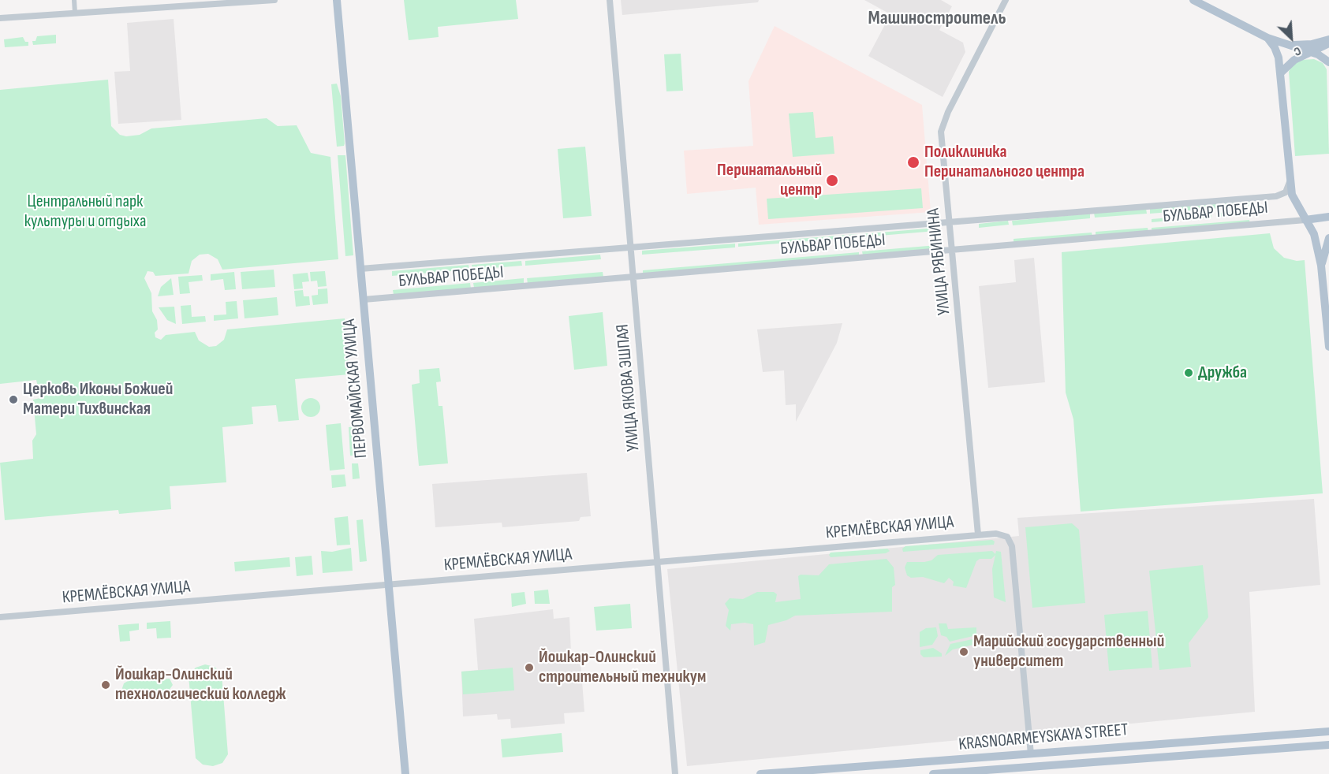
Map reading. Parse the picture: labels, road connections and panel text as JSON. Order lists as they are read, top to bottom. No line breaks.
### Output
{"streets":{"main road":["ПЕРВОМАЙСКАЯ УЛИЦА","KRASNOARMEYSKAYA STREET"],"street":["БУЛЬВАР ПОБЕДЫ","УЛИЦА РЯБИНИНА","УЛИЦА ЯКОВА ЭШПАЯ","КРЕМЛЁВСКАЯ УЛИЦА"]},"crossings":[["БУЛЬВАР ПОБЕДЫ","УЛИЦА РЯБИНИНА"],["БУЛЬВАР ПОБЕДЫ","УЛИЦА ЯКОВА ЭШПАЯ"],["БУЛЬВАР ПОБЕДЫ","ПЕРВОМАЙСКАЯ УЛИЦА"],["УЛИЦА РЯБИНИНА","КРЕМЛЁВСКАЯ УЛИЦА"],["УЛИЦА ЯКОВА ЭШПАЯ","КРЕМЛЁВСКАЯ УЛИЦА"],["ПЕРВОМАЙСКАЯ УЛИЦА","КРЕМЛЁВСКАЯ УЛИЦА"],["КРЕМЛЁВСКАЯ УЛИЦА","KRASNOARMEYSKAYA STREET"]],"districts":["Машиностроитель"],"parks":["Центральный парк культуры и отдыха"],"places":["Поликлиника Перинатального центра","Перинатальный центр","Дружба","Церковь Иконы Божией Матери Тихвинская","Марийский государственный университет","Йошкар-Олинский строительный техникум","Йошкар-Олинский технологический колледж"],"north":"bottom right"}
